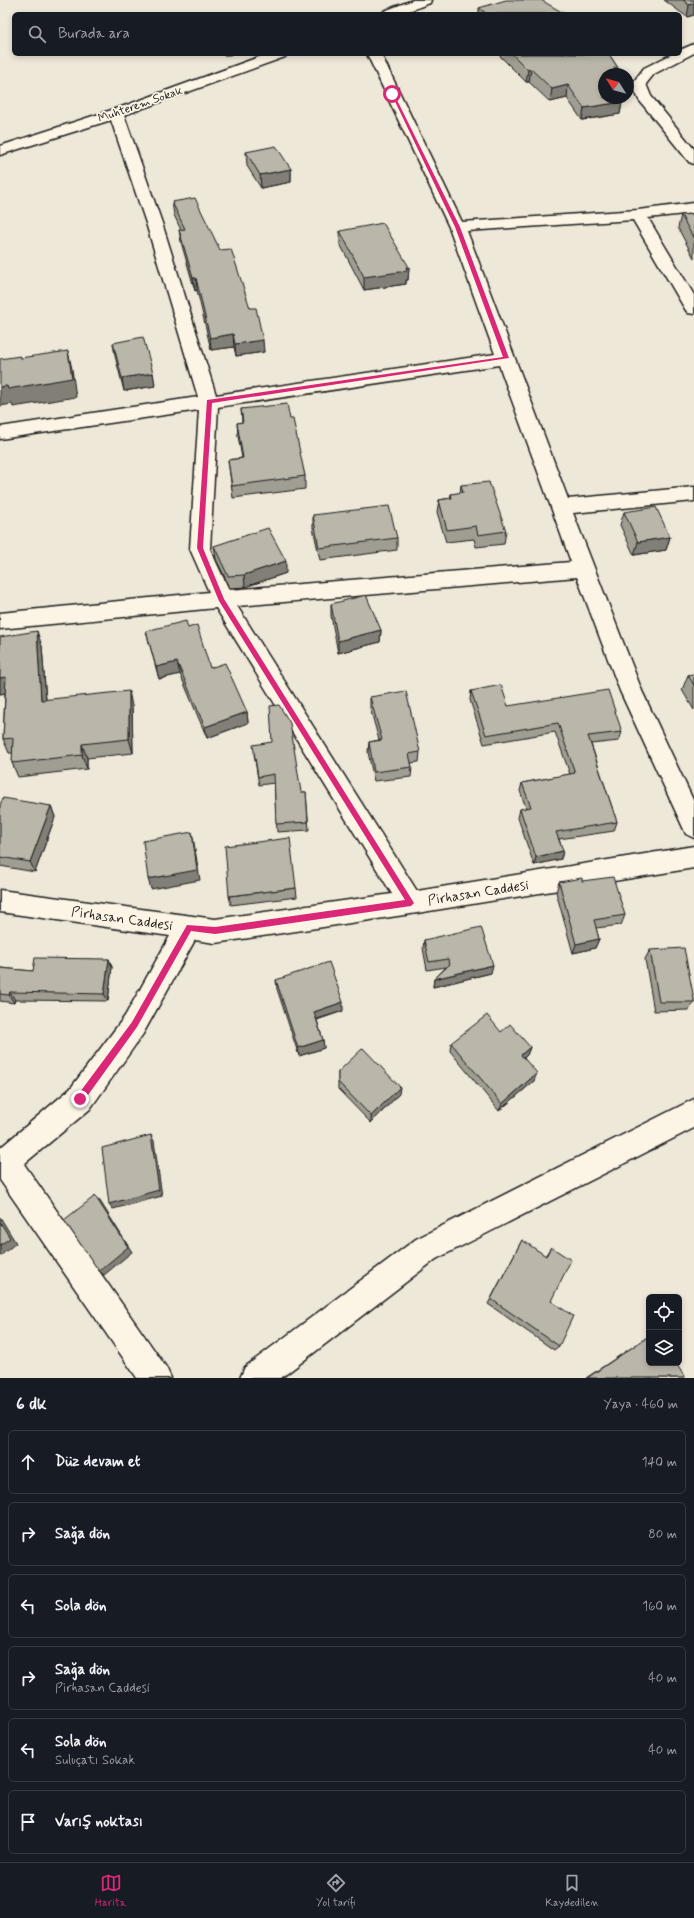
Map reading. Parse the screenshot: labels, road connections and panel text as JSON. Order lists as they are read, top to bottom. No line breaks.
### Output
{"streets":{"street":["Muhterem Sokak","Pirhasan Caddesi"]},"north":"top left","page":{"search":"Burada ara","heading":["6 dk","Yaya · 460 m"],"list":[["Düz devam et","140 m"],["Sağa dön","80 m"],["Sola dön","160 m"],["Sağa dön","Pirhasan Caddesi","40 m"],["Sola dön","Suluçatı Sokak","40 m"],"Varış noktası"],"nav":["Harita","Yol tarifi","Kaydedilen"]}}
